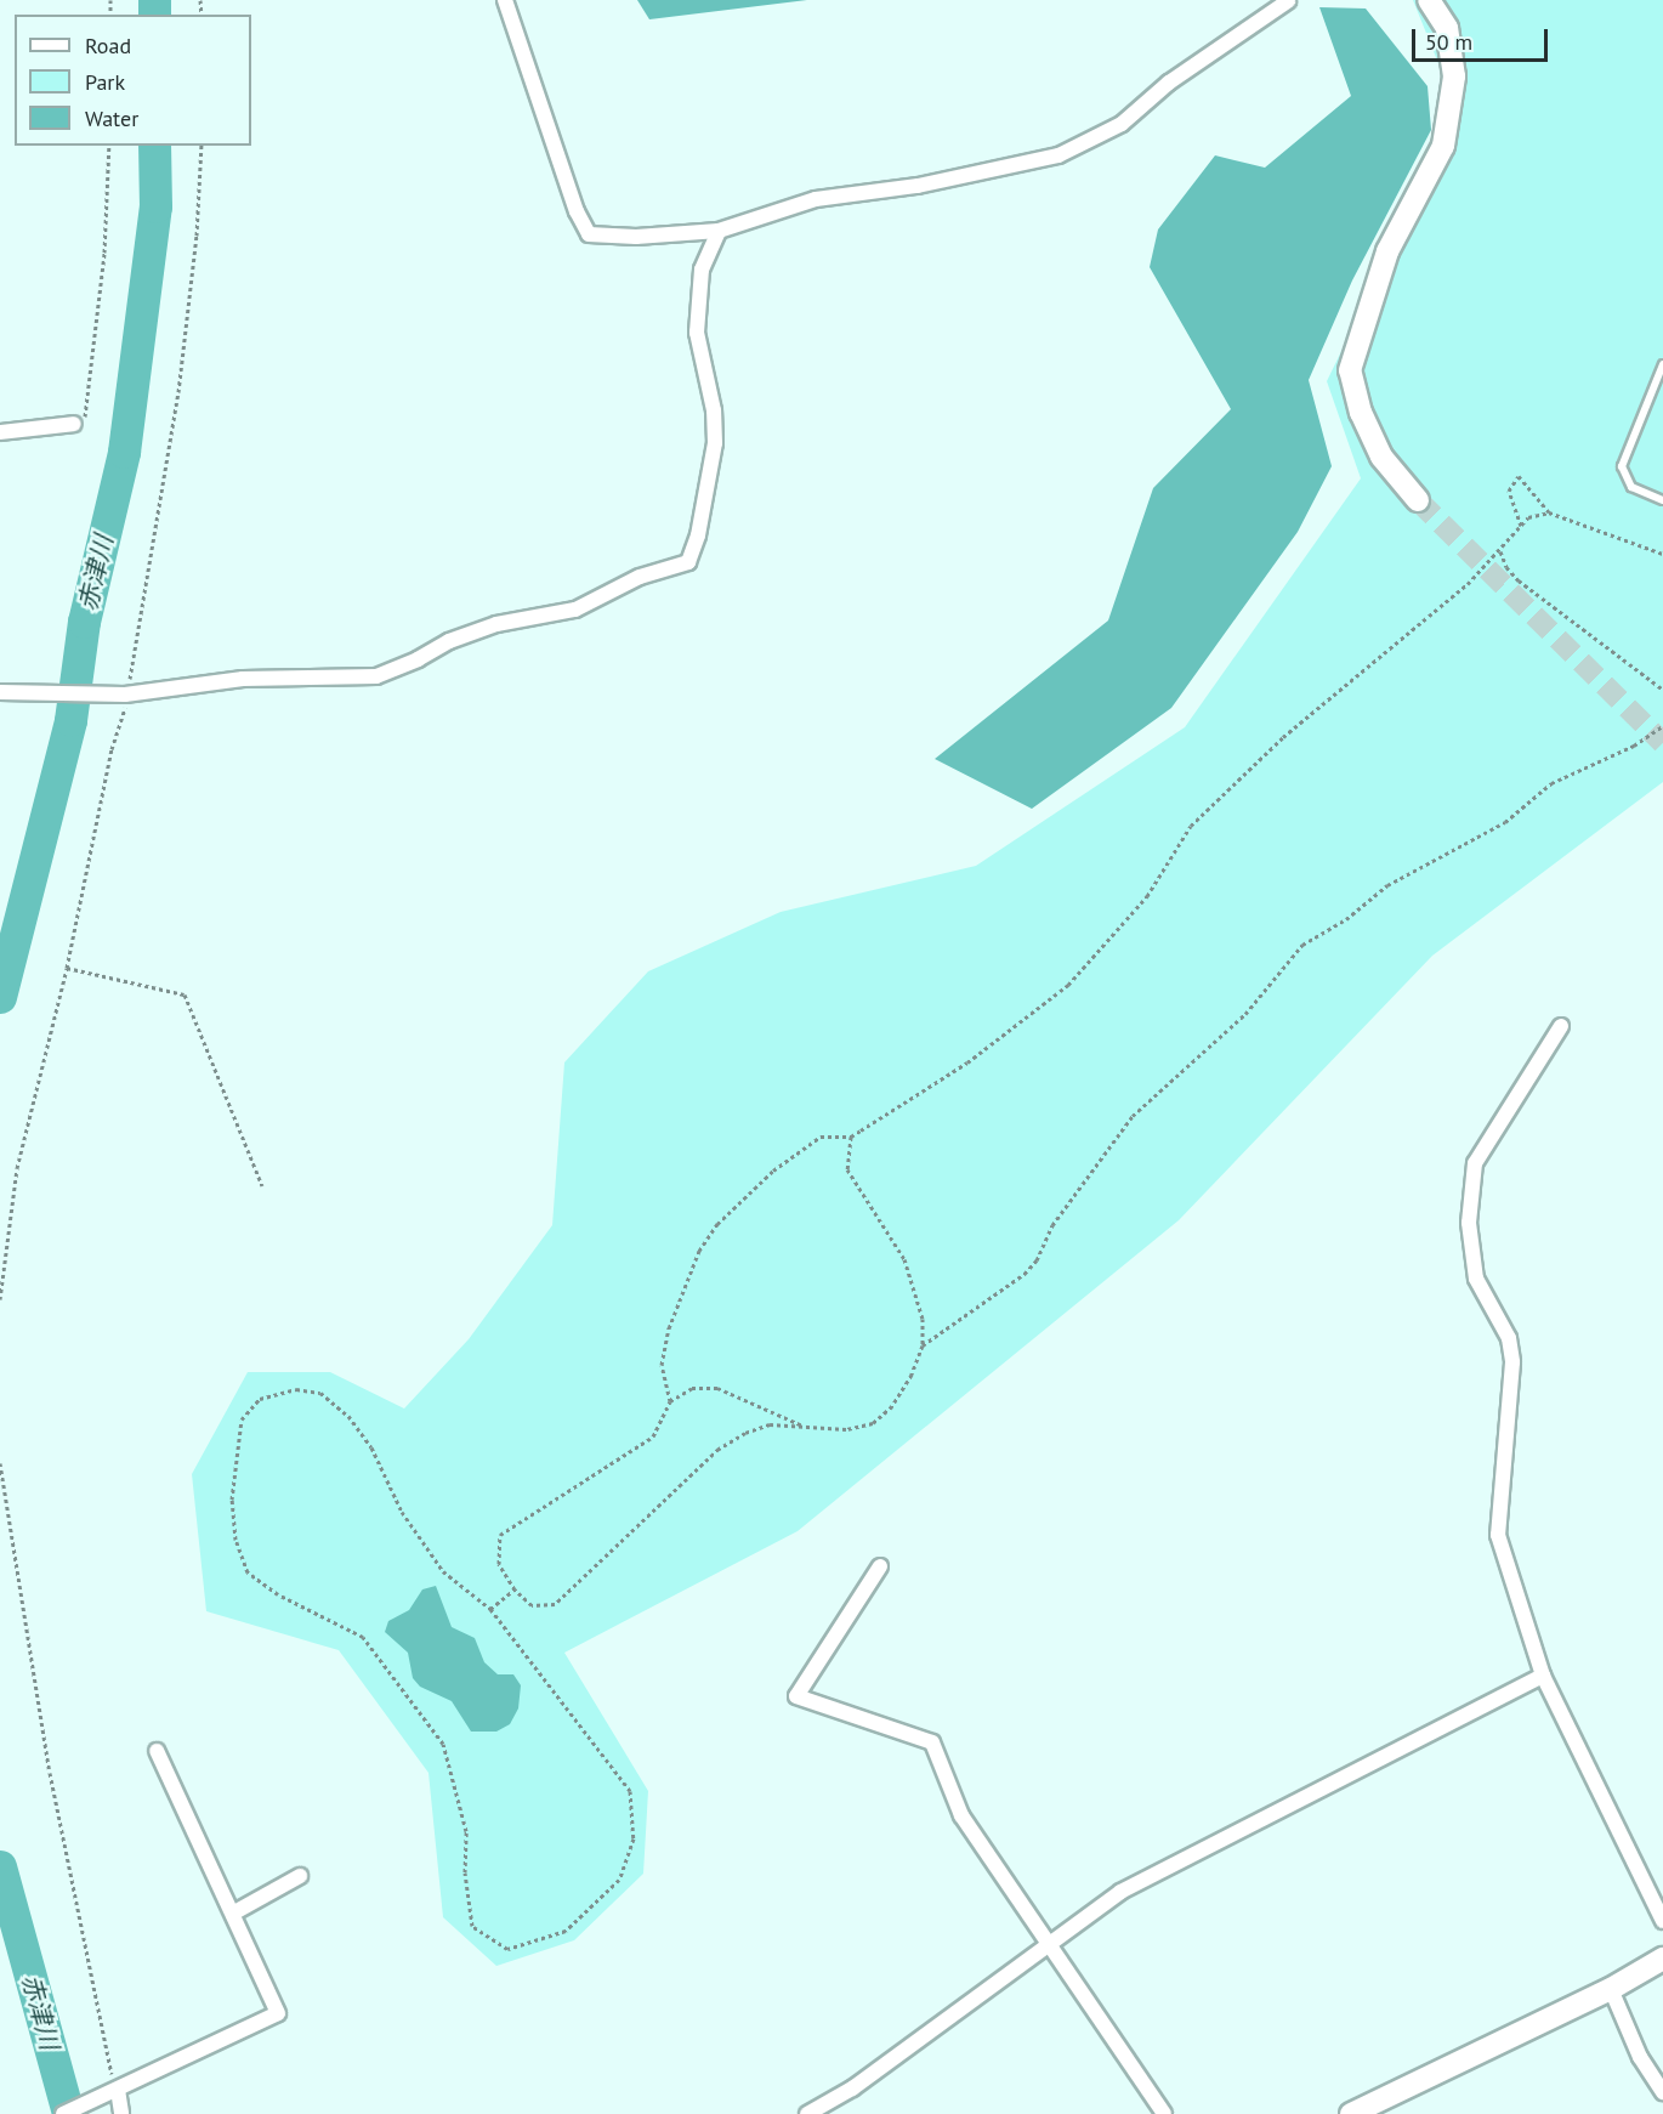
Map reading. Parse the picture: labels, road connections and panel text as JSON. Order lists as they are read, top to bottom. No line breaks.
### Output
{"water":["赤津川"],"legend":["Road","Park","Water"],"scale_bar":"50 m"}
